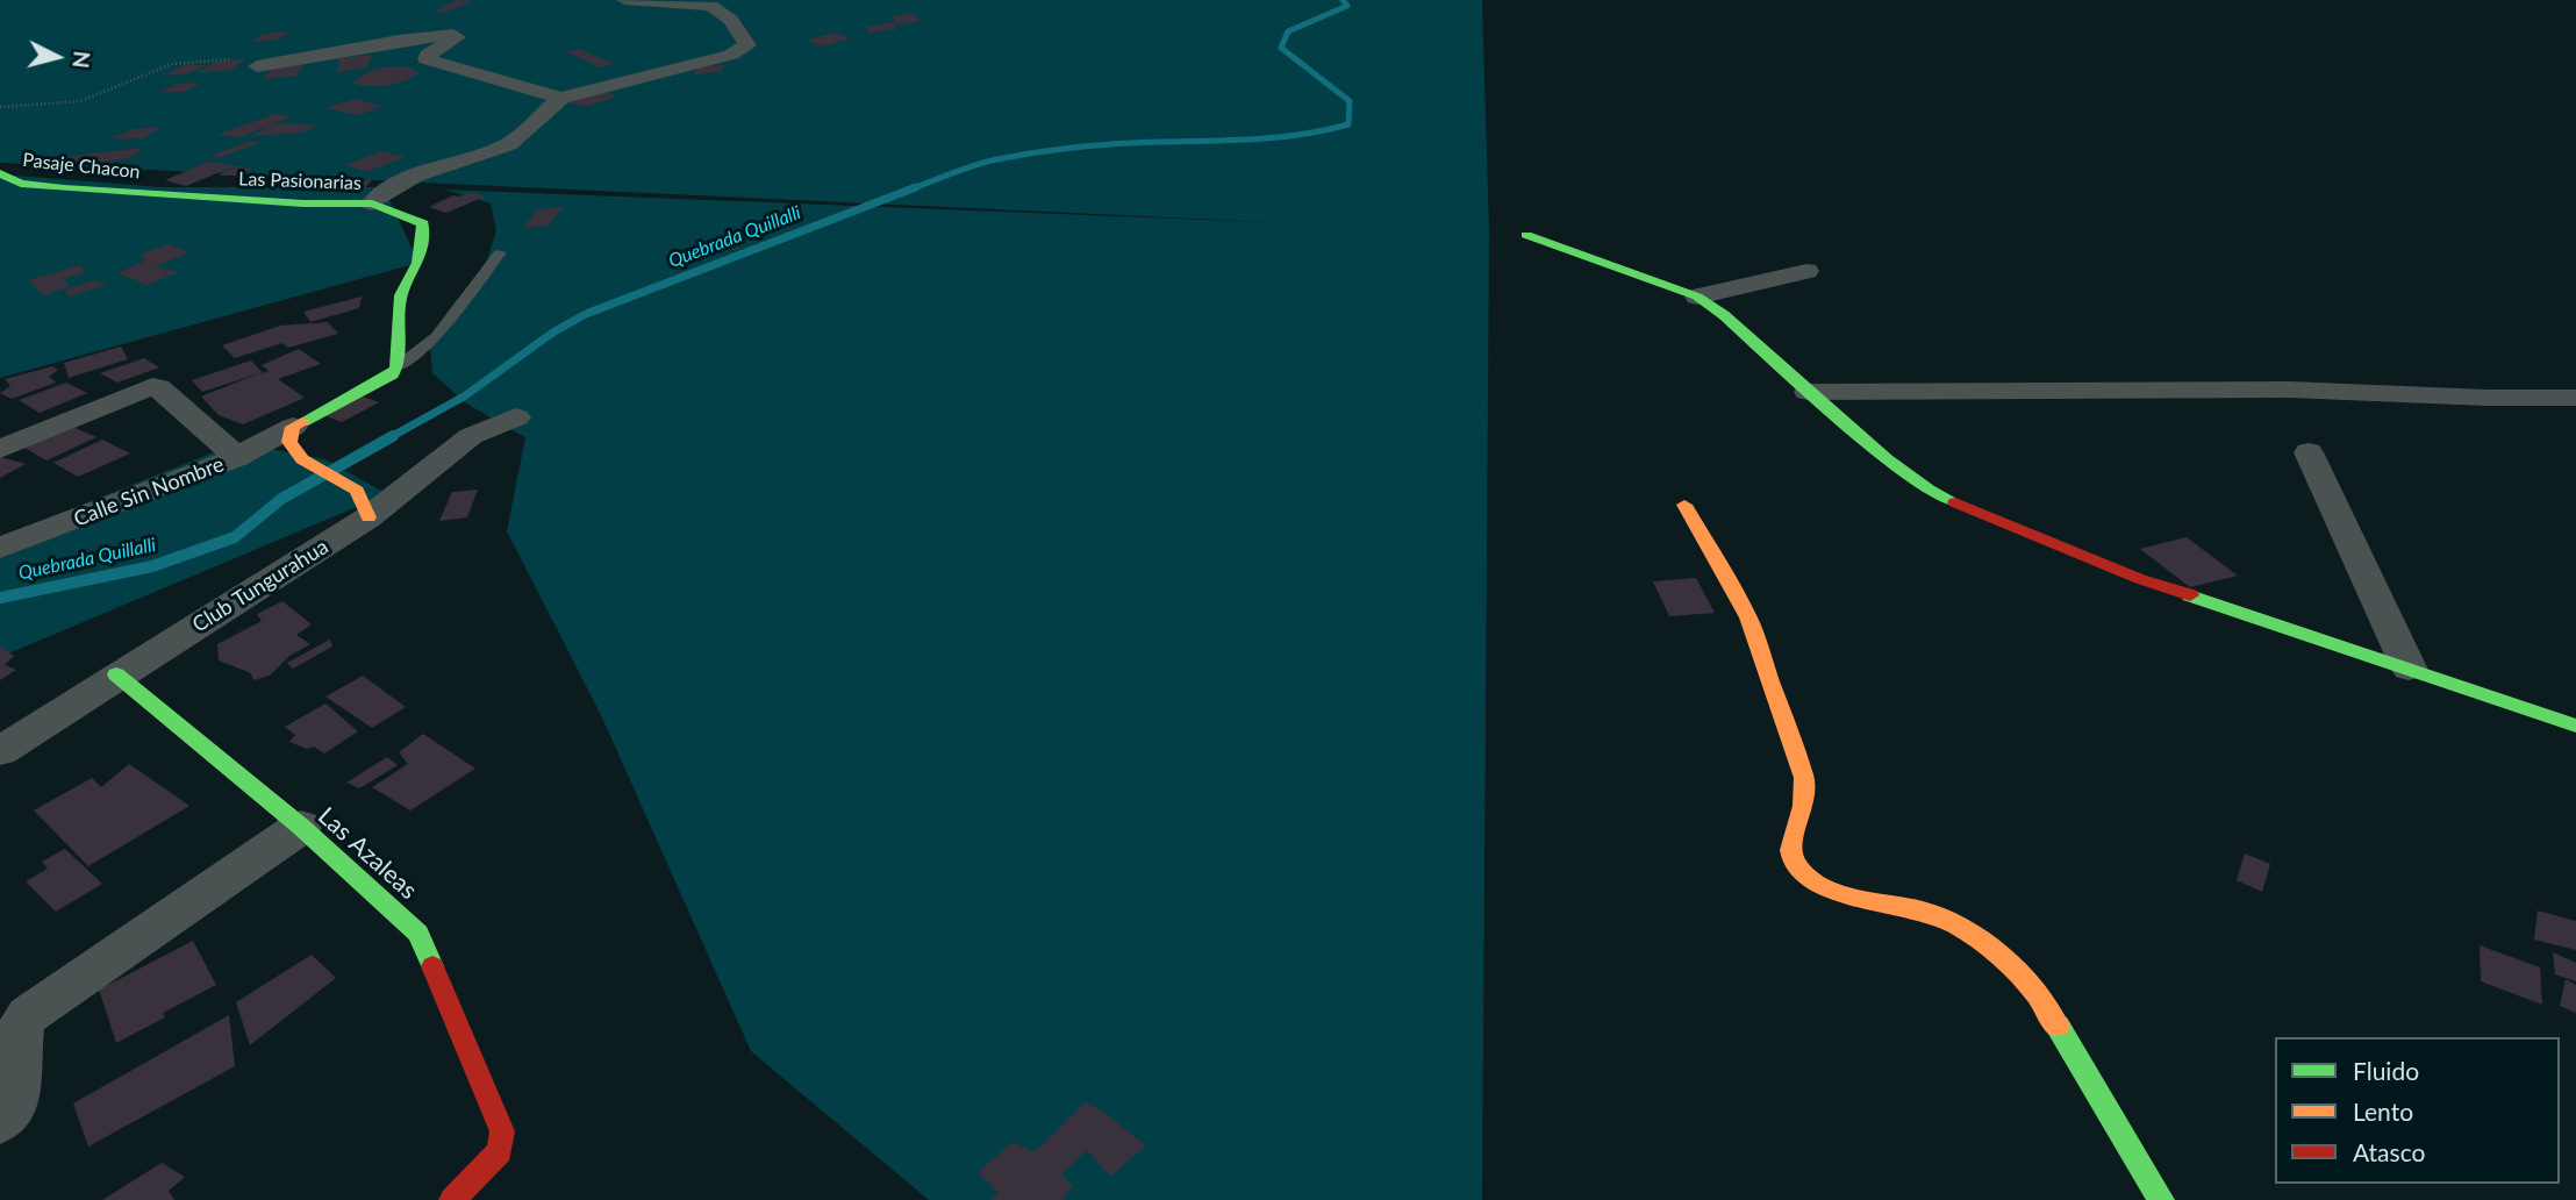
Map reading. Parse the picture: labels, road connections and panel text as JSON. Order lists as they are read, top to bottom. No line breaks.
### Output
{"streets":{"street":["Pasaje Chacon","Las Pasionarias","Calle Sin Nombre","Club Tungurahua","Las Azaleas"]},"crossings":[["Pasaje Chacon","Las Pasionarias"],["Club Tungurahua","Las Azaleas"]],"water":["Quebrada Quillalli"],"legend":["Fluido","Lento","Atasco"],"north":"right"}
